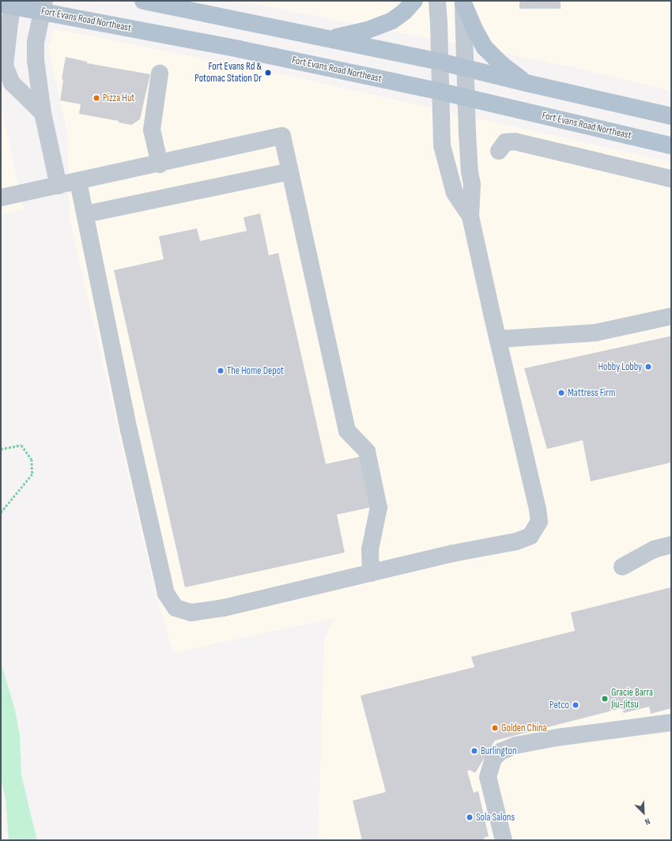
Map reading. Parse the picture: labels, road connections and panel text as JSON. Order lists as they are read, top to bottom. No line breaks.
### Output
{"streets":{"main road":["Fort Evans Road Northeast"]},"places":["Fort Evans Rd & Potomac Station Dr","Pizza Hut","Hobby Lobby","The Home Depot","Mattress Firm","Gracie Barra Jiu-Jitsu","Petco","Golden China","Burlington","Sola Salons"],"north":"bottom right"}
